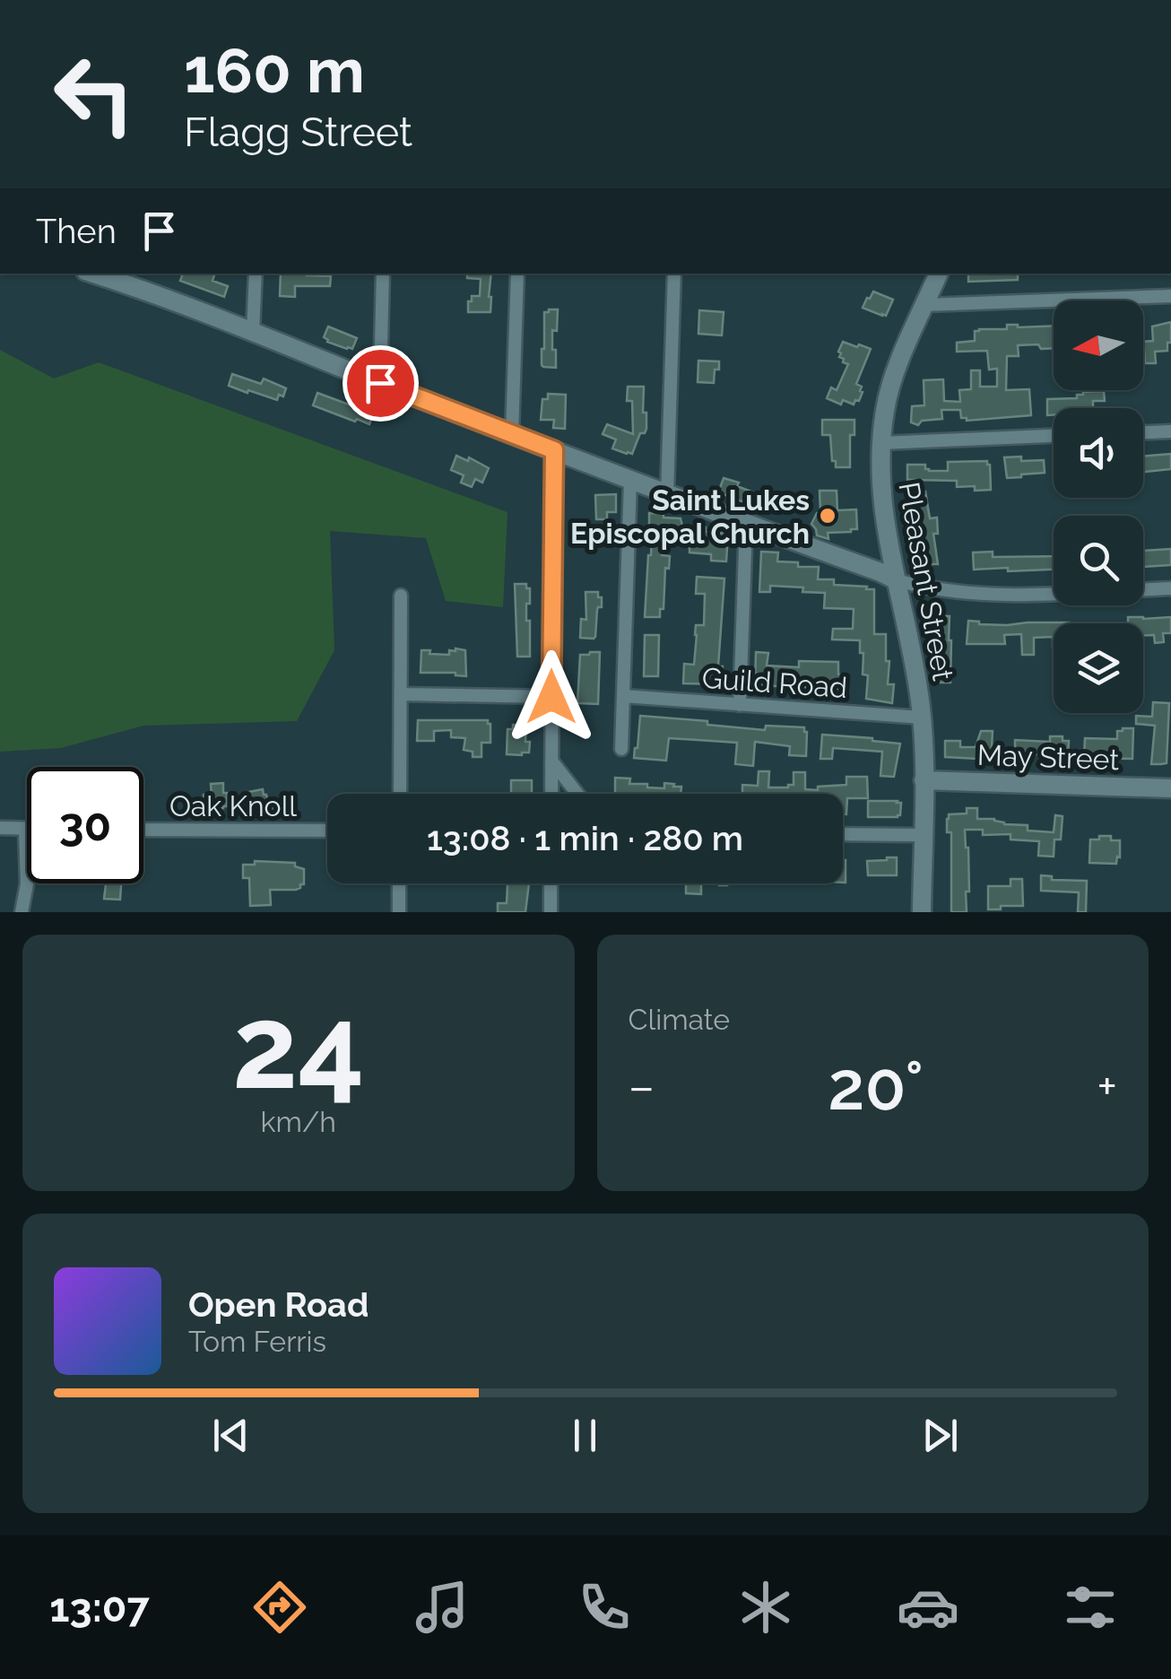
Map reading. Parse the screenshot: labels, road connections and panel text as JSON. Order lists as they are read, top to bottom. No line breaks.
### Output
{"streets":{"street":["Pleasant Street","Guild Road","May Street","Oak Knoll"]},"crossings":[["Pleasant Street","Guild Road"],["Pleasant Street","May Street"]],"places":["Saint Lukes Episcopal Church"],"north":"left","page":{"turn":["160 m","Flagg Street"],"then":"Then","limit":"30","trip":"13:08 · 1 min · 280 m","tile":[["24","km/h"],"Climate"],"heat":["−","20°","+"],"song":["Open Road","Tom Ferris"],"tabs":"13:07"}}
